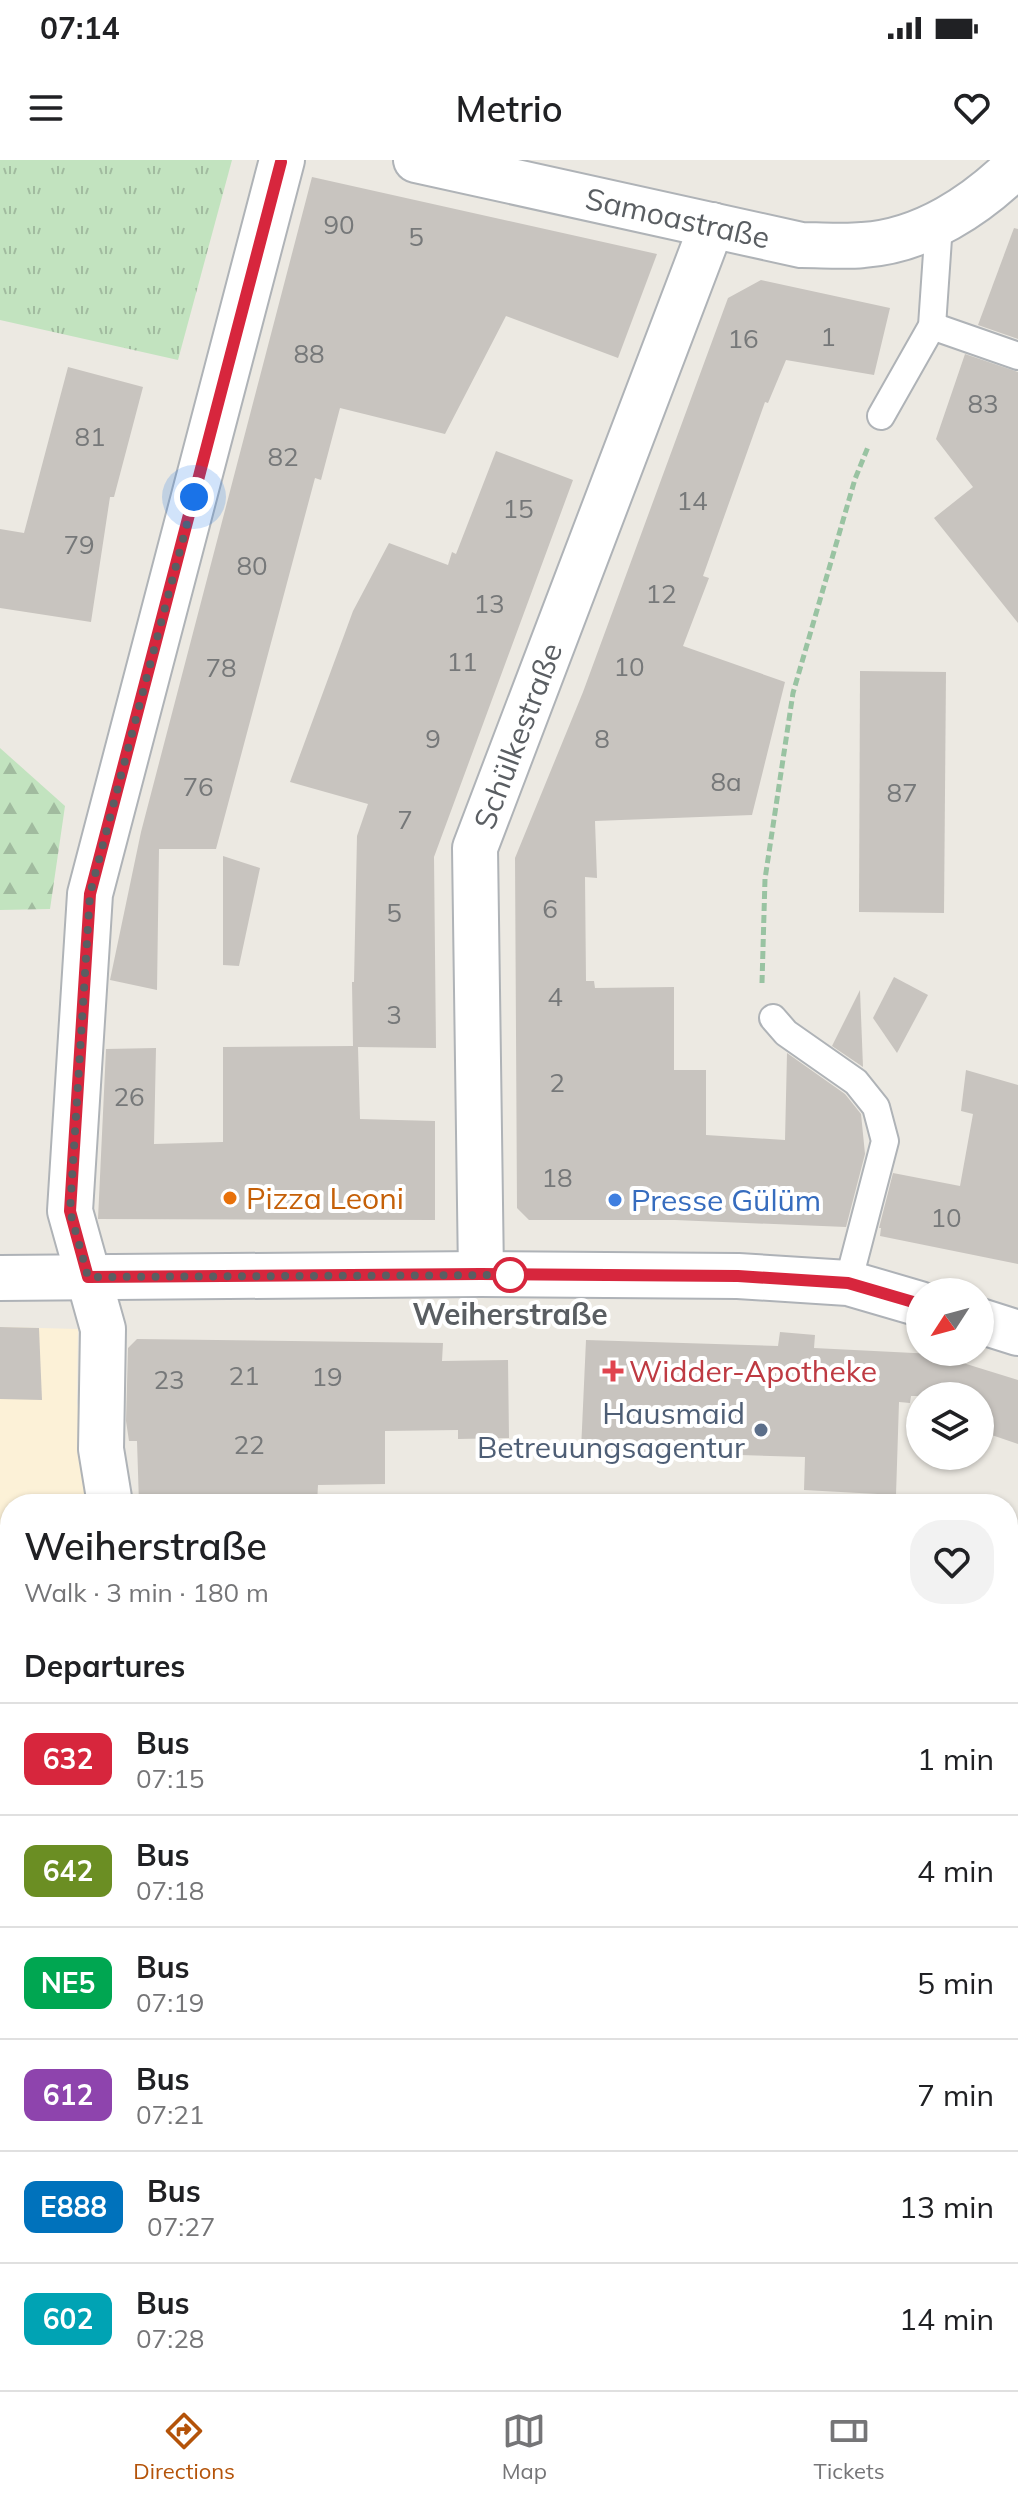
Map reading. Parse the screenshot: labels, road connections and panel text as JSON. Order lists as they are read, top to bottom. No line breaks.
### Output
{"streets":{"street":["Samoastraße","Schülkestraße"]},"crossings":[["Samoastraße","Schülkestraße"]],"places":{"other":["Pizza Leoni","Presse Gülüm","Weiherstraße","Hausmaid Betreuungsagentur"],"health":["Widder-Apotheke"]},"lines":["bus line 632"],"house_numbers":["90","5","1","16","88","83","81","82","14","15","79","80","12","13","11","10","78","9","8","8a","76","87","7","6","5","4","3","2","26","18","10","21","19","23","22"],"north":"bottom left","page":{"status":"07:14","header":"Metrio","heading":[["Weiherstraße","Walk · 3 min · 180 m"],"Departures"],"list":[{"mark":"632","name":"Bus","note":"07:15","value":"1 min"},{"mark":"642","name":"Bus","note":"07:18","value":"4 min"},{"mark":"NE5","name":"Bus","note":"07:19","value":"5 min"},{"mark":"612","name":"Bus","note":"07:21","value":"7 min"},{"mark":"E888","name":"Bus","note":"07:27","value":"13 min"},{"mark":"602","name":"Bus","note":"07:28","value":"14 min"}],"tabs":["Directions","Map","Tickets"]}}
